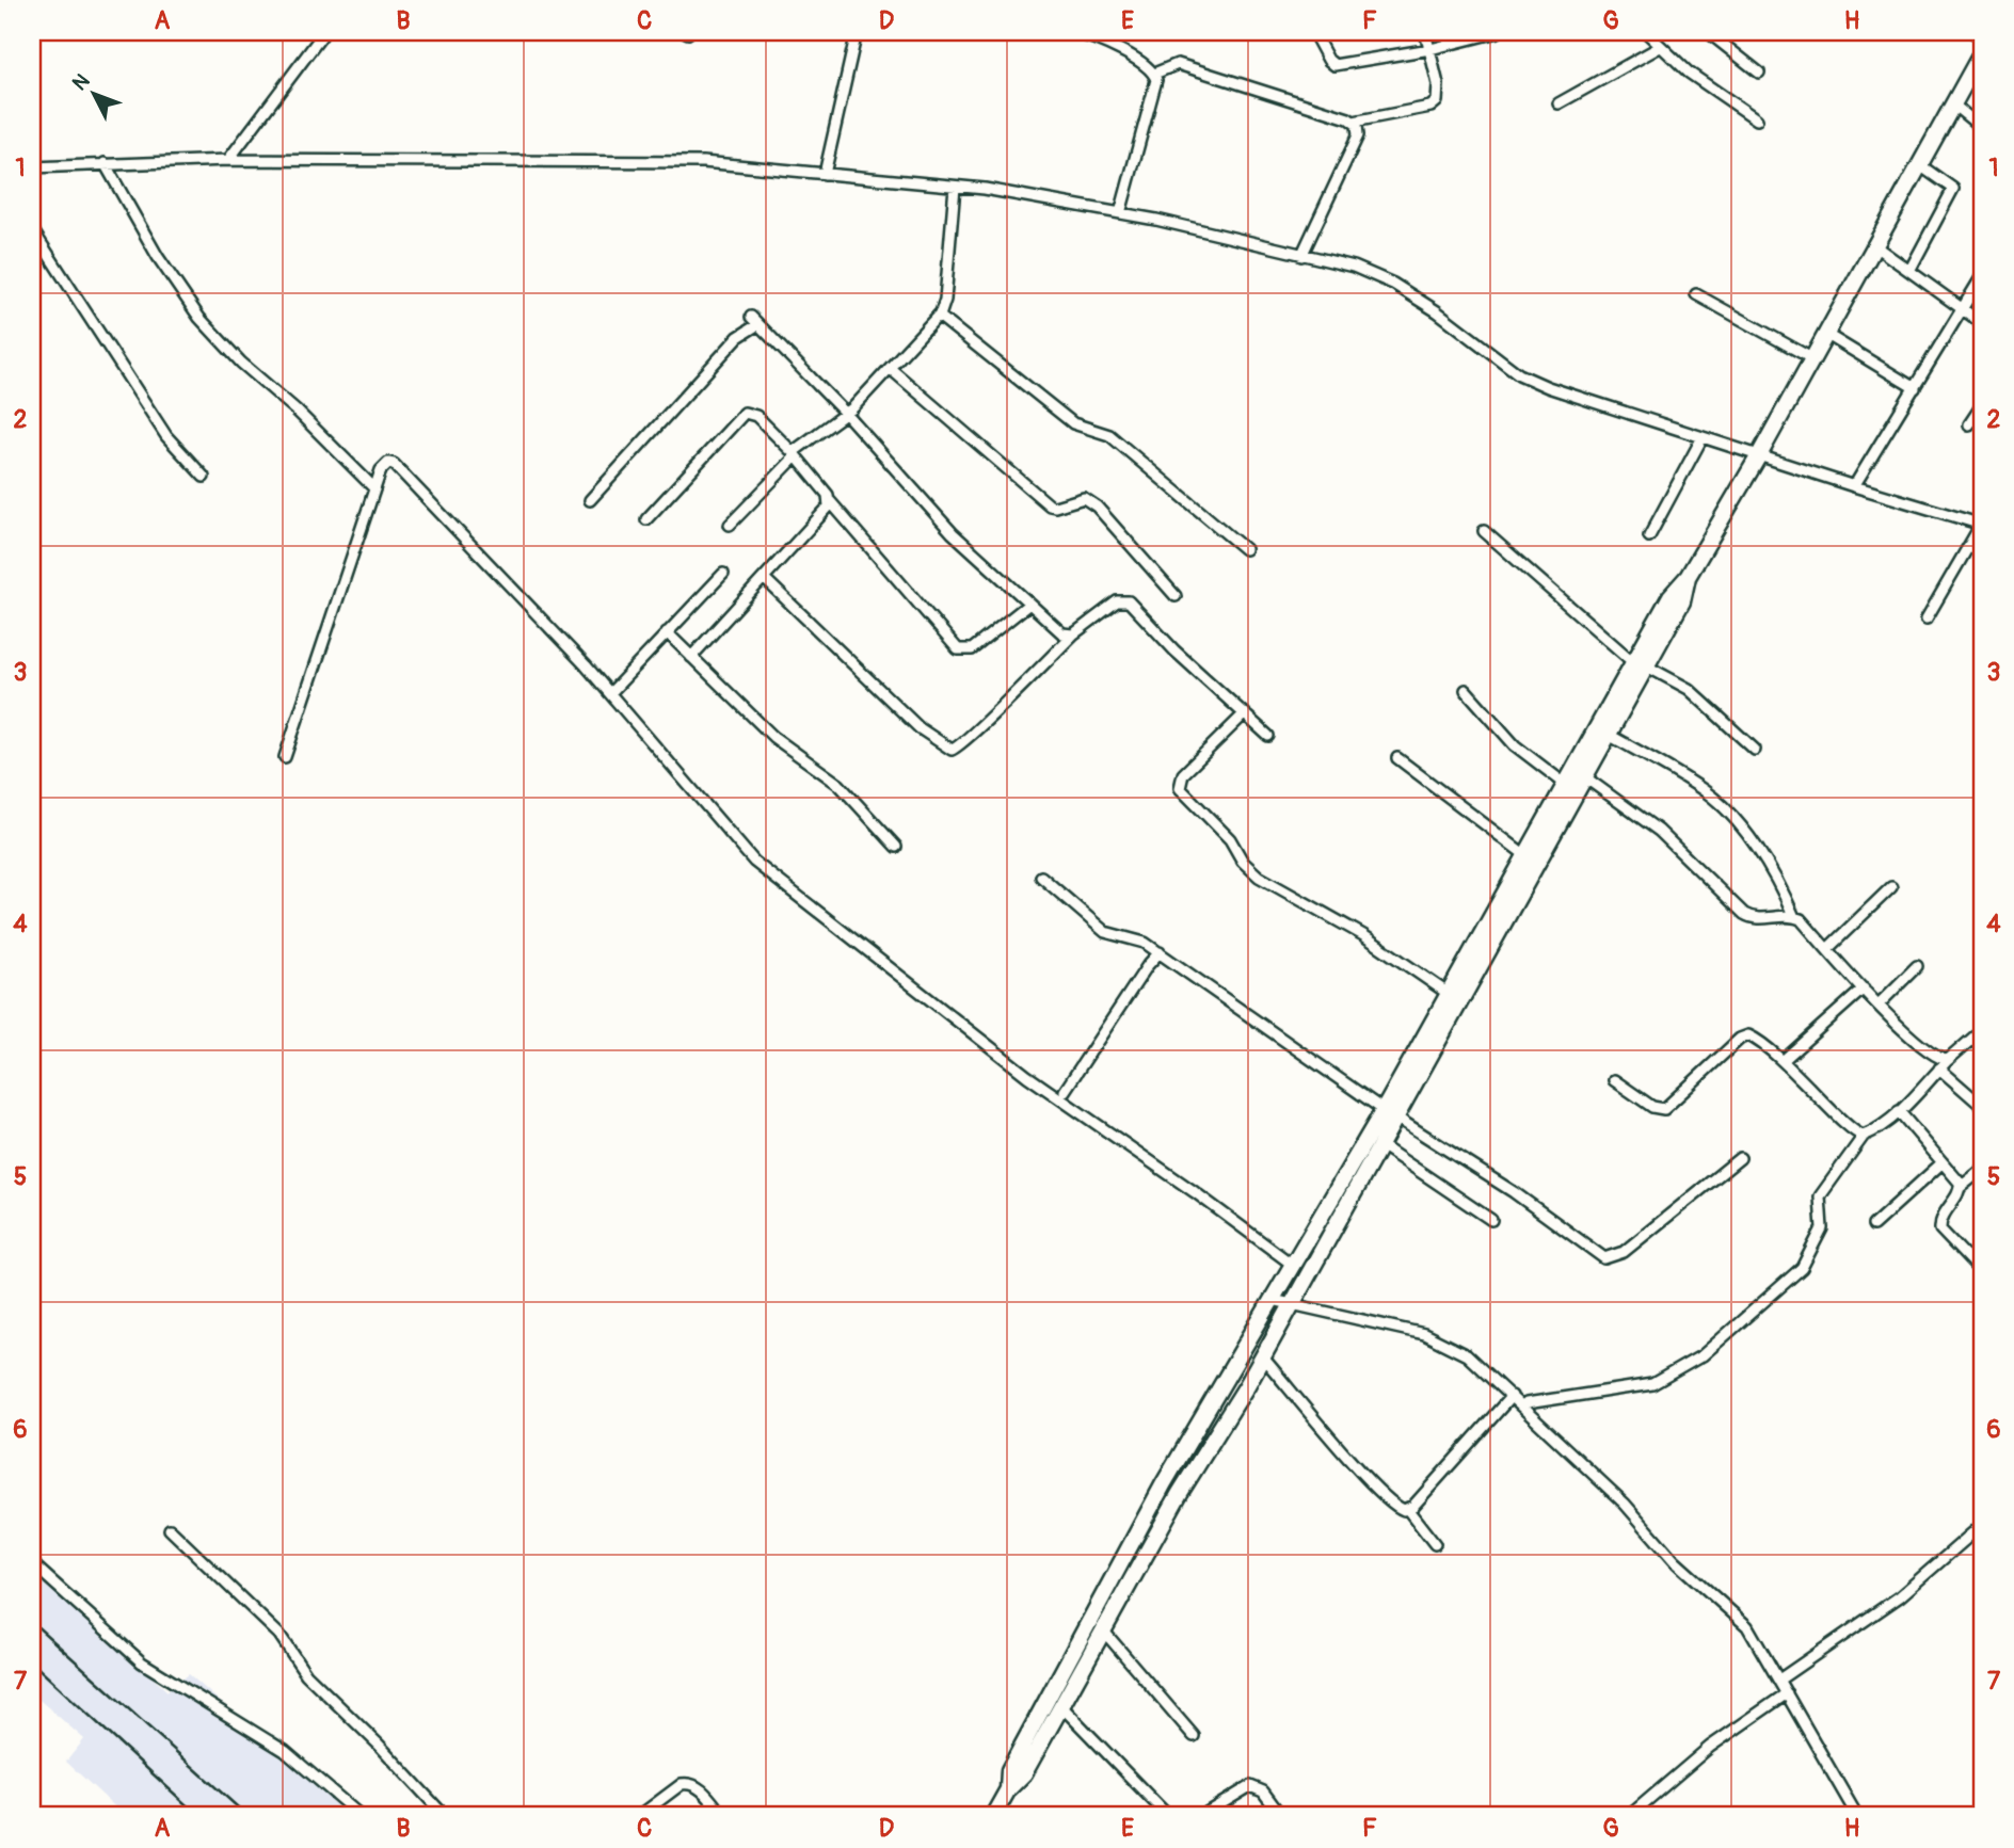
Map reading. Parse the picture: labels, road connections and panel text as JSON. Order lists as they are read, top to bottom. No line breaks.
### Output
{"north":"top left","grid":{"columns":["A","B","C","D","E","F","G","H"],"rows":["1","2","3","4","5","6","7"]}}
